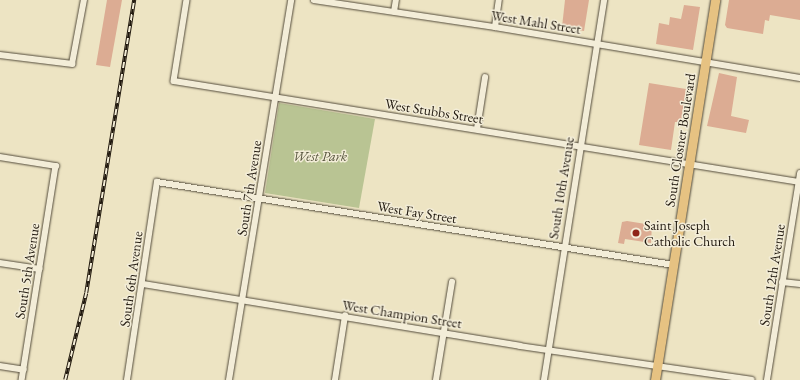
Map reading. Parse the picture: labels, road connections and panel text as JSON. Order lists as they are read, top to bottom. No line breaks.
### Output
{"streets":{"main road":["South Closner Boulevard"],"street":["West Mahl Street","West Stubbs Street","South 7th Avenue","South 10th Avenue","West Fay Street","South 5th Avenue","South 12th Avenue","South 6th Avenue","West Champion Street"]},"crossings":[["West Mahl Street","South Closner Boulevard"],["West Mahl Street","South 10th Avenue"],["West Stubbs Street","South Closner Boulevard"],["West Stubbs Street","South 7th Avenue"],["West Stubbs Street","South 10th Avenue"],["West Stubbs Street","South 12th Avenue"],["South Closner Boulevard","West Fay Street"],["South Closner Boulevard","West Champion Street"],["South 7th Avenue","West Fay Street"],["South 7th Avenue","West Champion Street"],["South 10th Avenue","West Fay Street"],["South 10th Avenue","West Champion Street"],["West Fay Street","South 6th Avenue"],["South 6th Avenue","West Champion Street"]],"parks":["West Park"],"places":["Saint Joseph Catholic Church"]}
